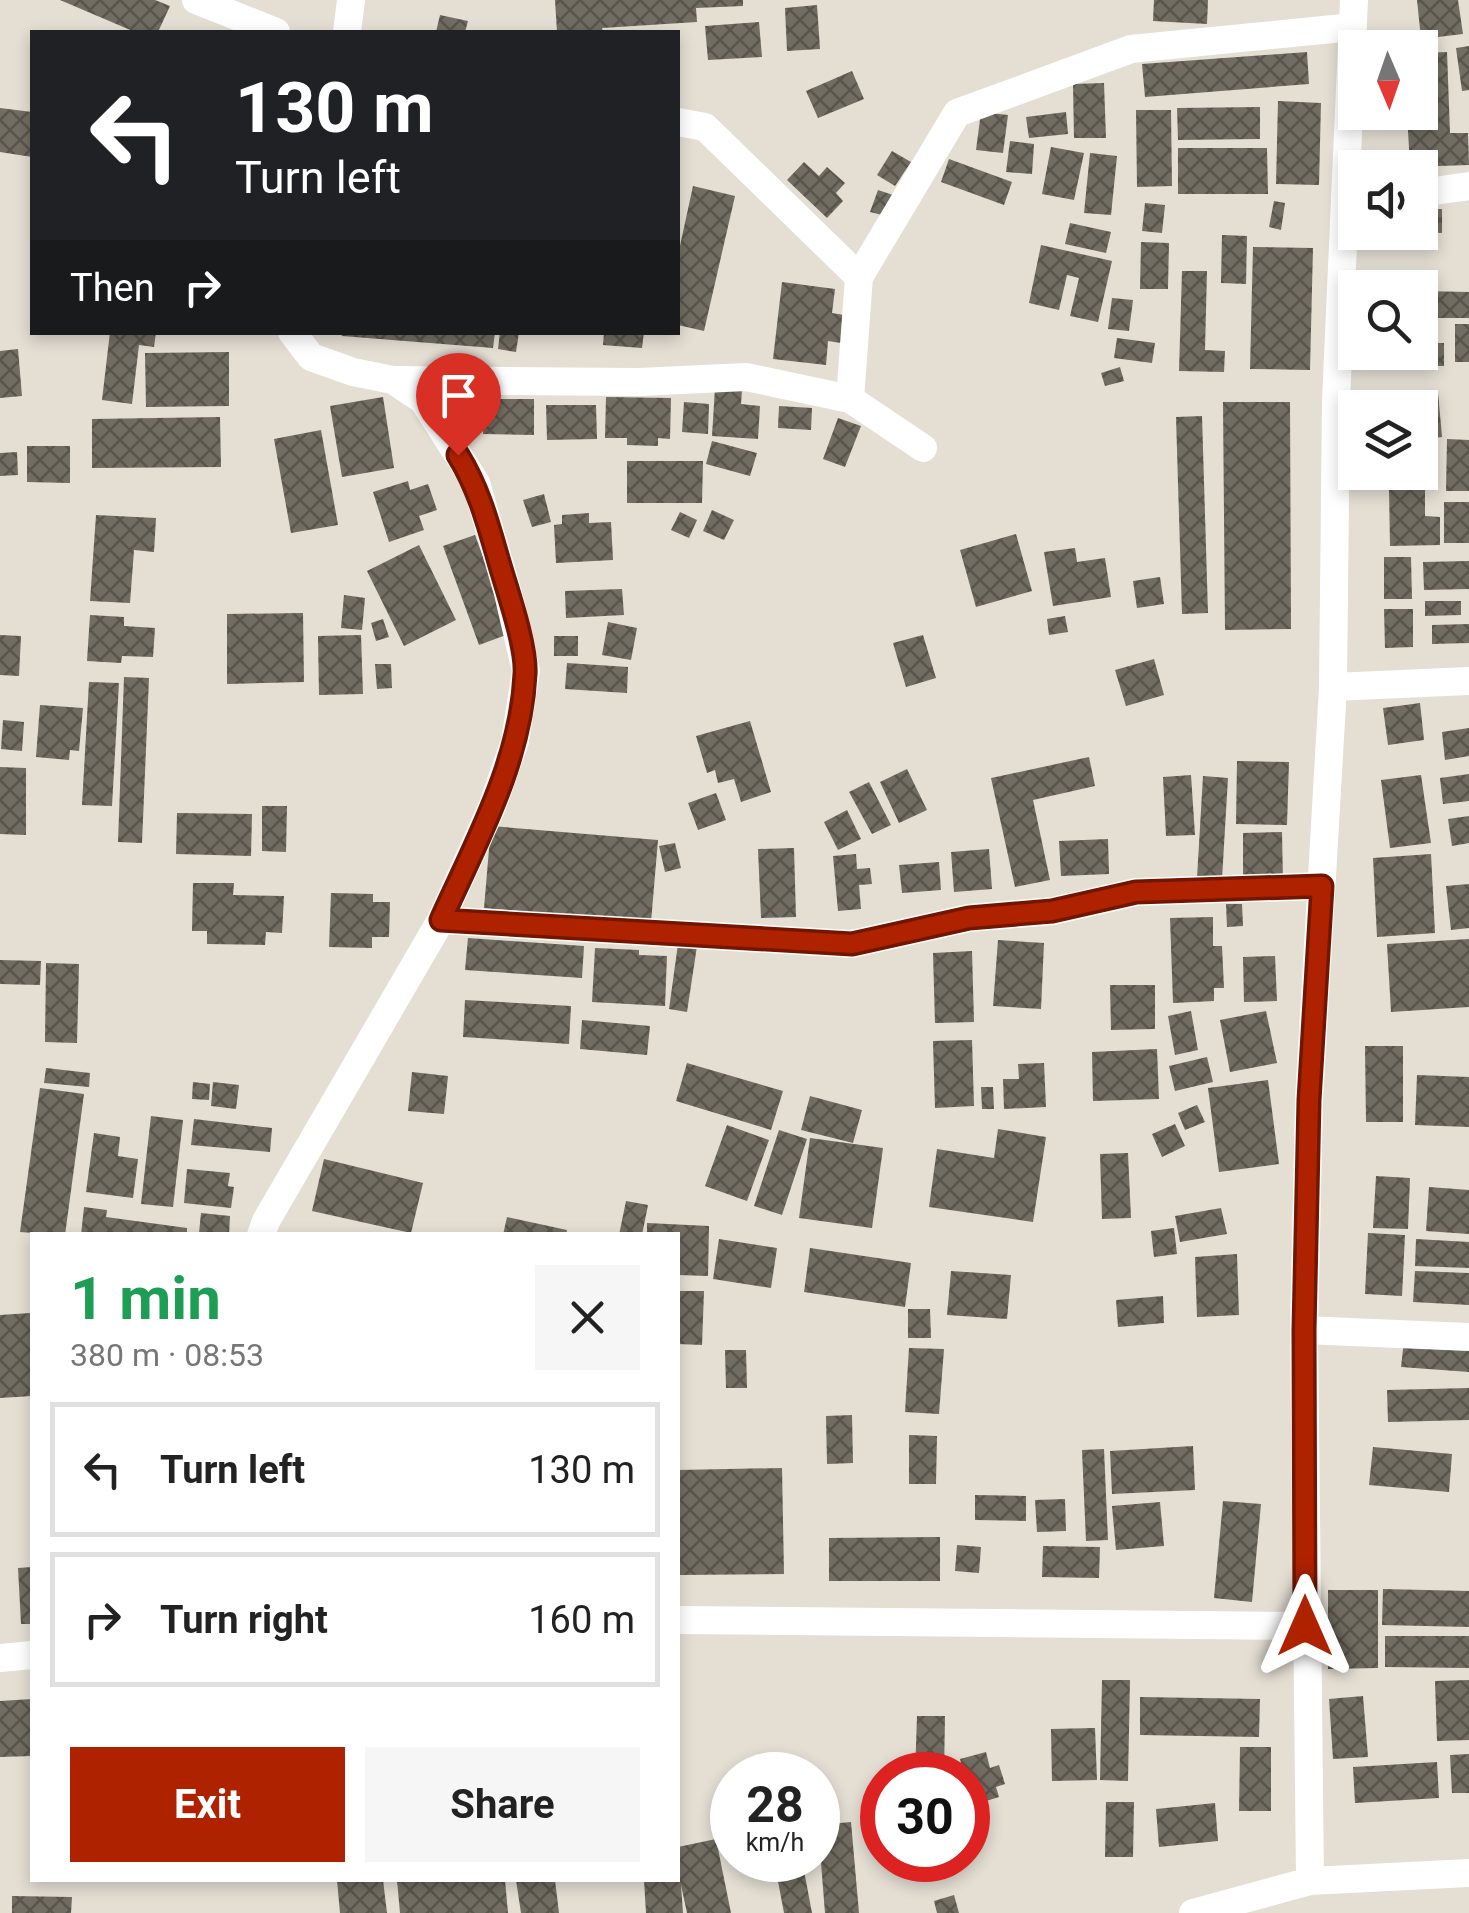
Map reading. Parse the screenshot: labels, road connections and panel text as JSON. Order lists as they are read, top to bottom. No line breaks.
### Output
{"north":"bottom","page":{"turn":["130 m","Turn left"],"then":"Then","heading":["1 min","380 m · 08:53"],"list":[{"name":"Turn left","value":"130 m"},{"name":"Turn right","value":"160 m"}],"buttons":["Exit","Share"],"speed":"28 km/h","limit":"30"}}
